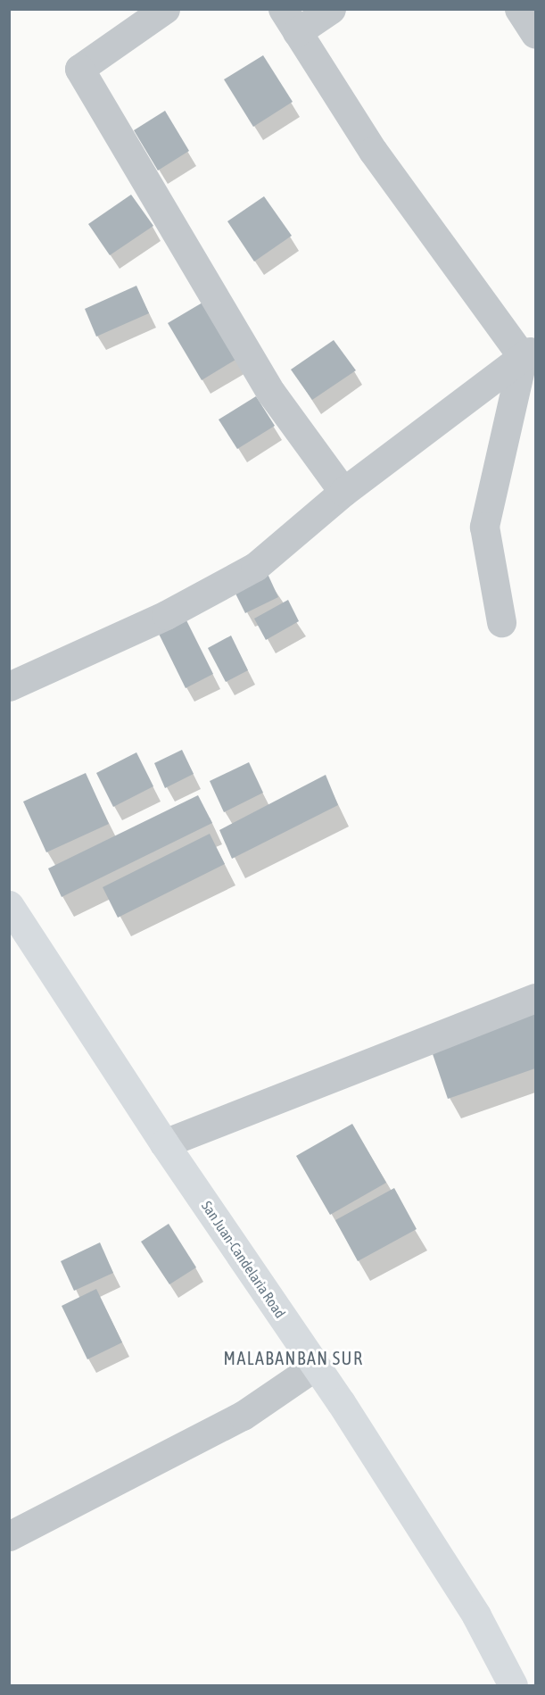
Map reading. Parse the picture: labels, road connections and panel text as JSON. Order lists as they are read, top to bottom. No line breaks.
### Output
{"streets":{"main road":["San Juan-Candelaria Road"]},"districts":["MALABANBAN SUR"]}
